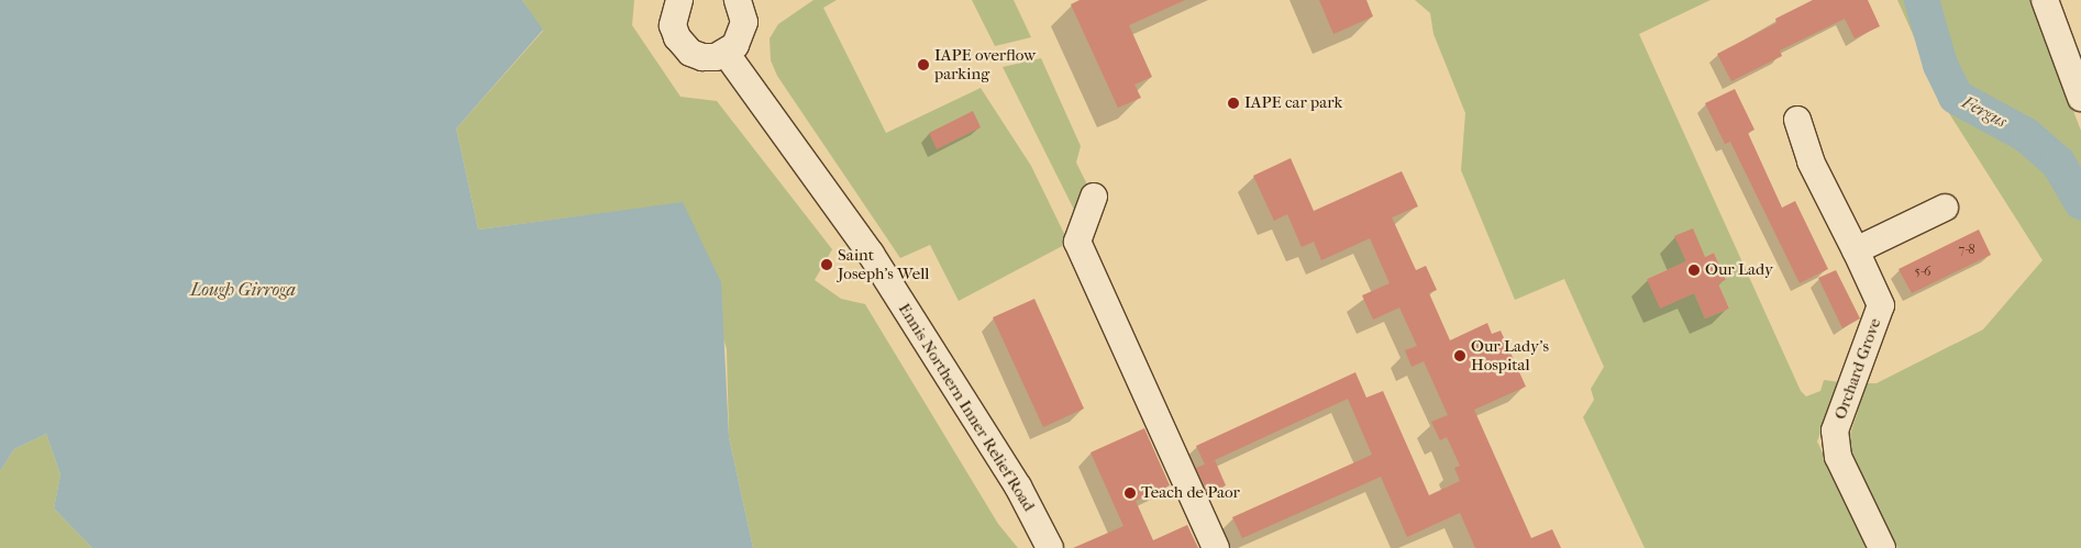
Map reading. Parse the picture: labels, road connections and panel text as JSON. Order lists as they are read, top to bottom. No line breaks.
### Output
{"streets":{"street":["Orchard Grove","Ennis Northern Inner Relief Road"]},"water":["Fergus","Lough Girroga"],"places":["IAPE overflow parking","IAPE car park","Saint Joseph's Well","Our Lady","Our Lady's Hospital","Teach de Paor"],"house_numbers":["7-8","5-6"]}
